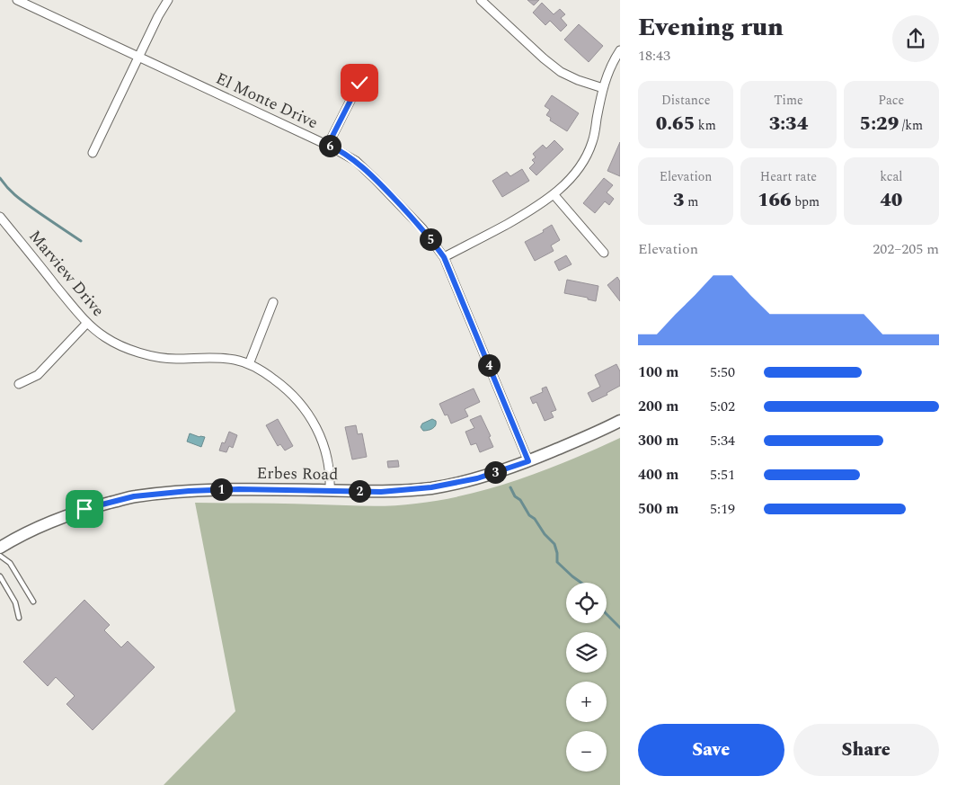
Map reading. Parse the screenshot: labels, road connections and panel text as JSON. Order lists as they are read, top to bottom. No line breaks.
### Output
{"streets":{"main road":["Erbes Road"],"street":["El Monte Drive","Marview Drive"]},"crossings":[["El Monte Drive","Erbes Road"],["Marview Drive","Erbes Road"]],"page":{"heading":["Evening run","18:43"],"stats":[["Distance","0.65 km"],["Time","3:34"],["Pace","5:29 /km"],["Elevation","3 m"],["Heart rate","166 bpm"],["kcal","40"]],"pins":["6","5","4","3","1","2"],"chart":["Elevation","202–205 m"],"list":[{"name":"100 m","note":"5:50"},{"name":"200 m","note":"5:02"},{"name":"300 m","note":"5:34"},{"name":"400 m","note":"5:51"},{"name":"500 m","note":"5:19"}],"map_buttons":["+","−"],"buttons":["Save","Share"]}}
